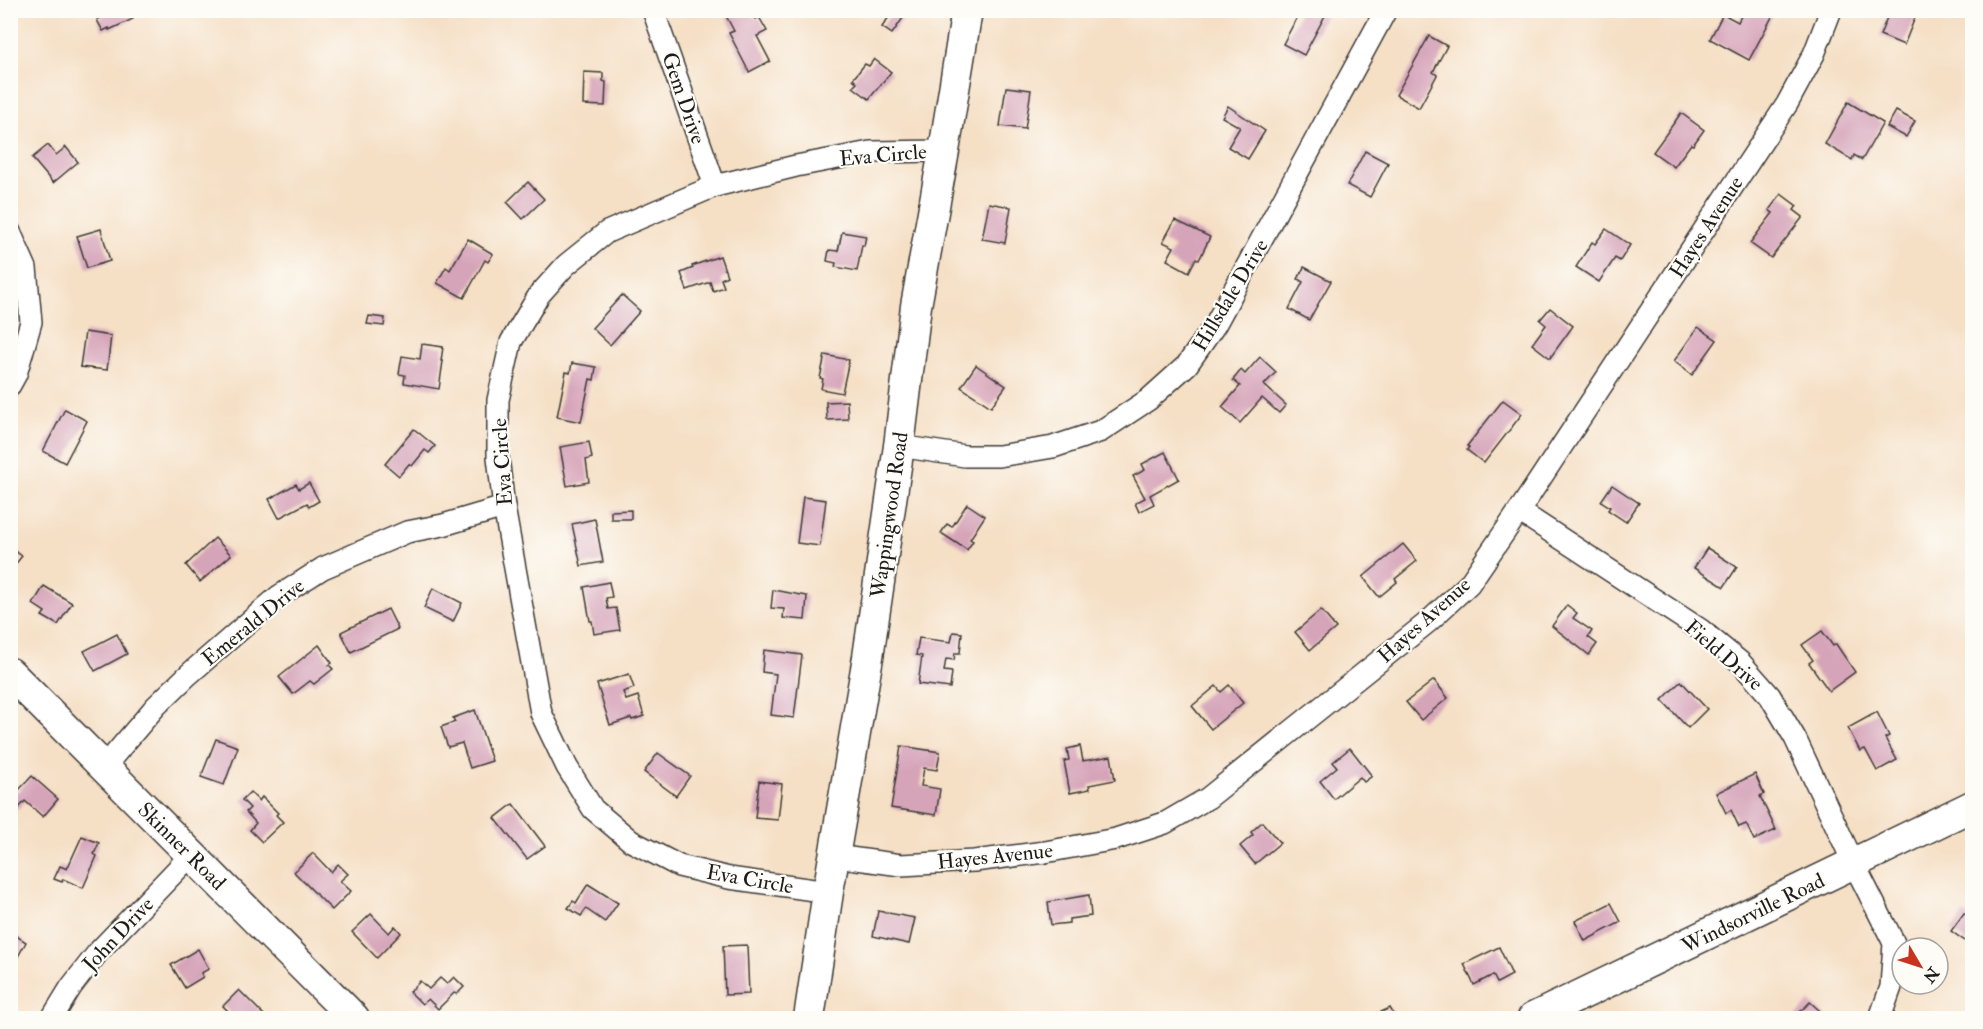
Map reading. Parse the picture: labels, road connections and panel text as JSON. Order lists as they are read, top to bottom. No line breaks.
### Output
{"streets":{"main road":["Wappingwood Road","Skinner Road","Windsorville Road"],"street":["Gem Drive","Eva Circle","Hayes Avenue","Hillsdale Drive","Emerald Drive","Field Drive","John Drive"]},"crossings":[["Gem Drive","Eva Circle"],["Eva Circle","Wappingwood Road"],["Eva Circle","Emerald Drive"],["Hayes Avenue","Wappingwood Road"],["Hayes Avenue","Field Drive"],["Hillsdale Drive","Wappingwood Road"],["Emerald Drive","Skinner Road"],["Field Drive","Windsorville Road"],["Skinner Road","John Drive"]],"north":"bottom right"}
